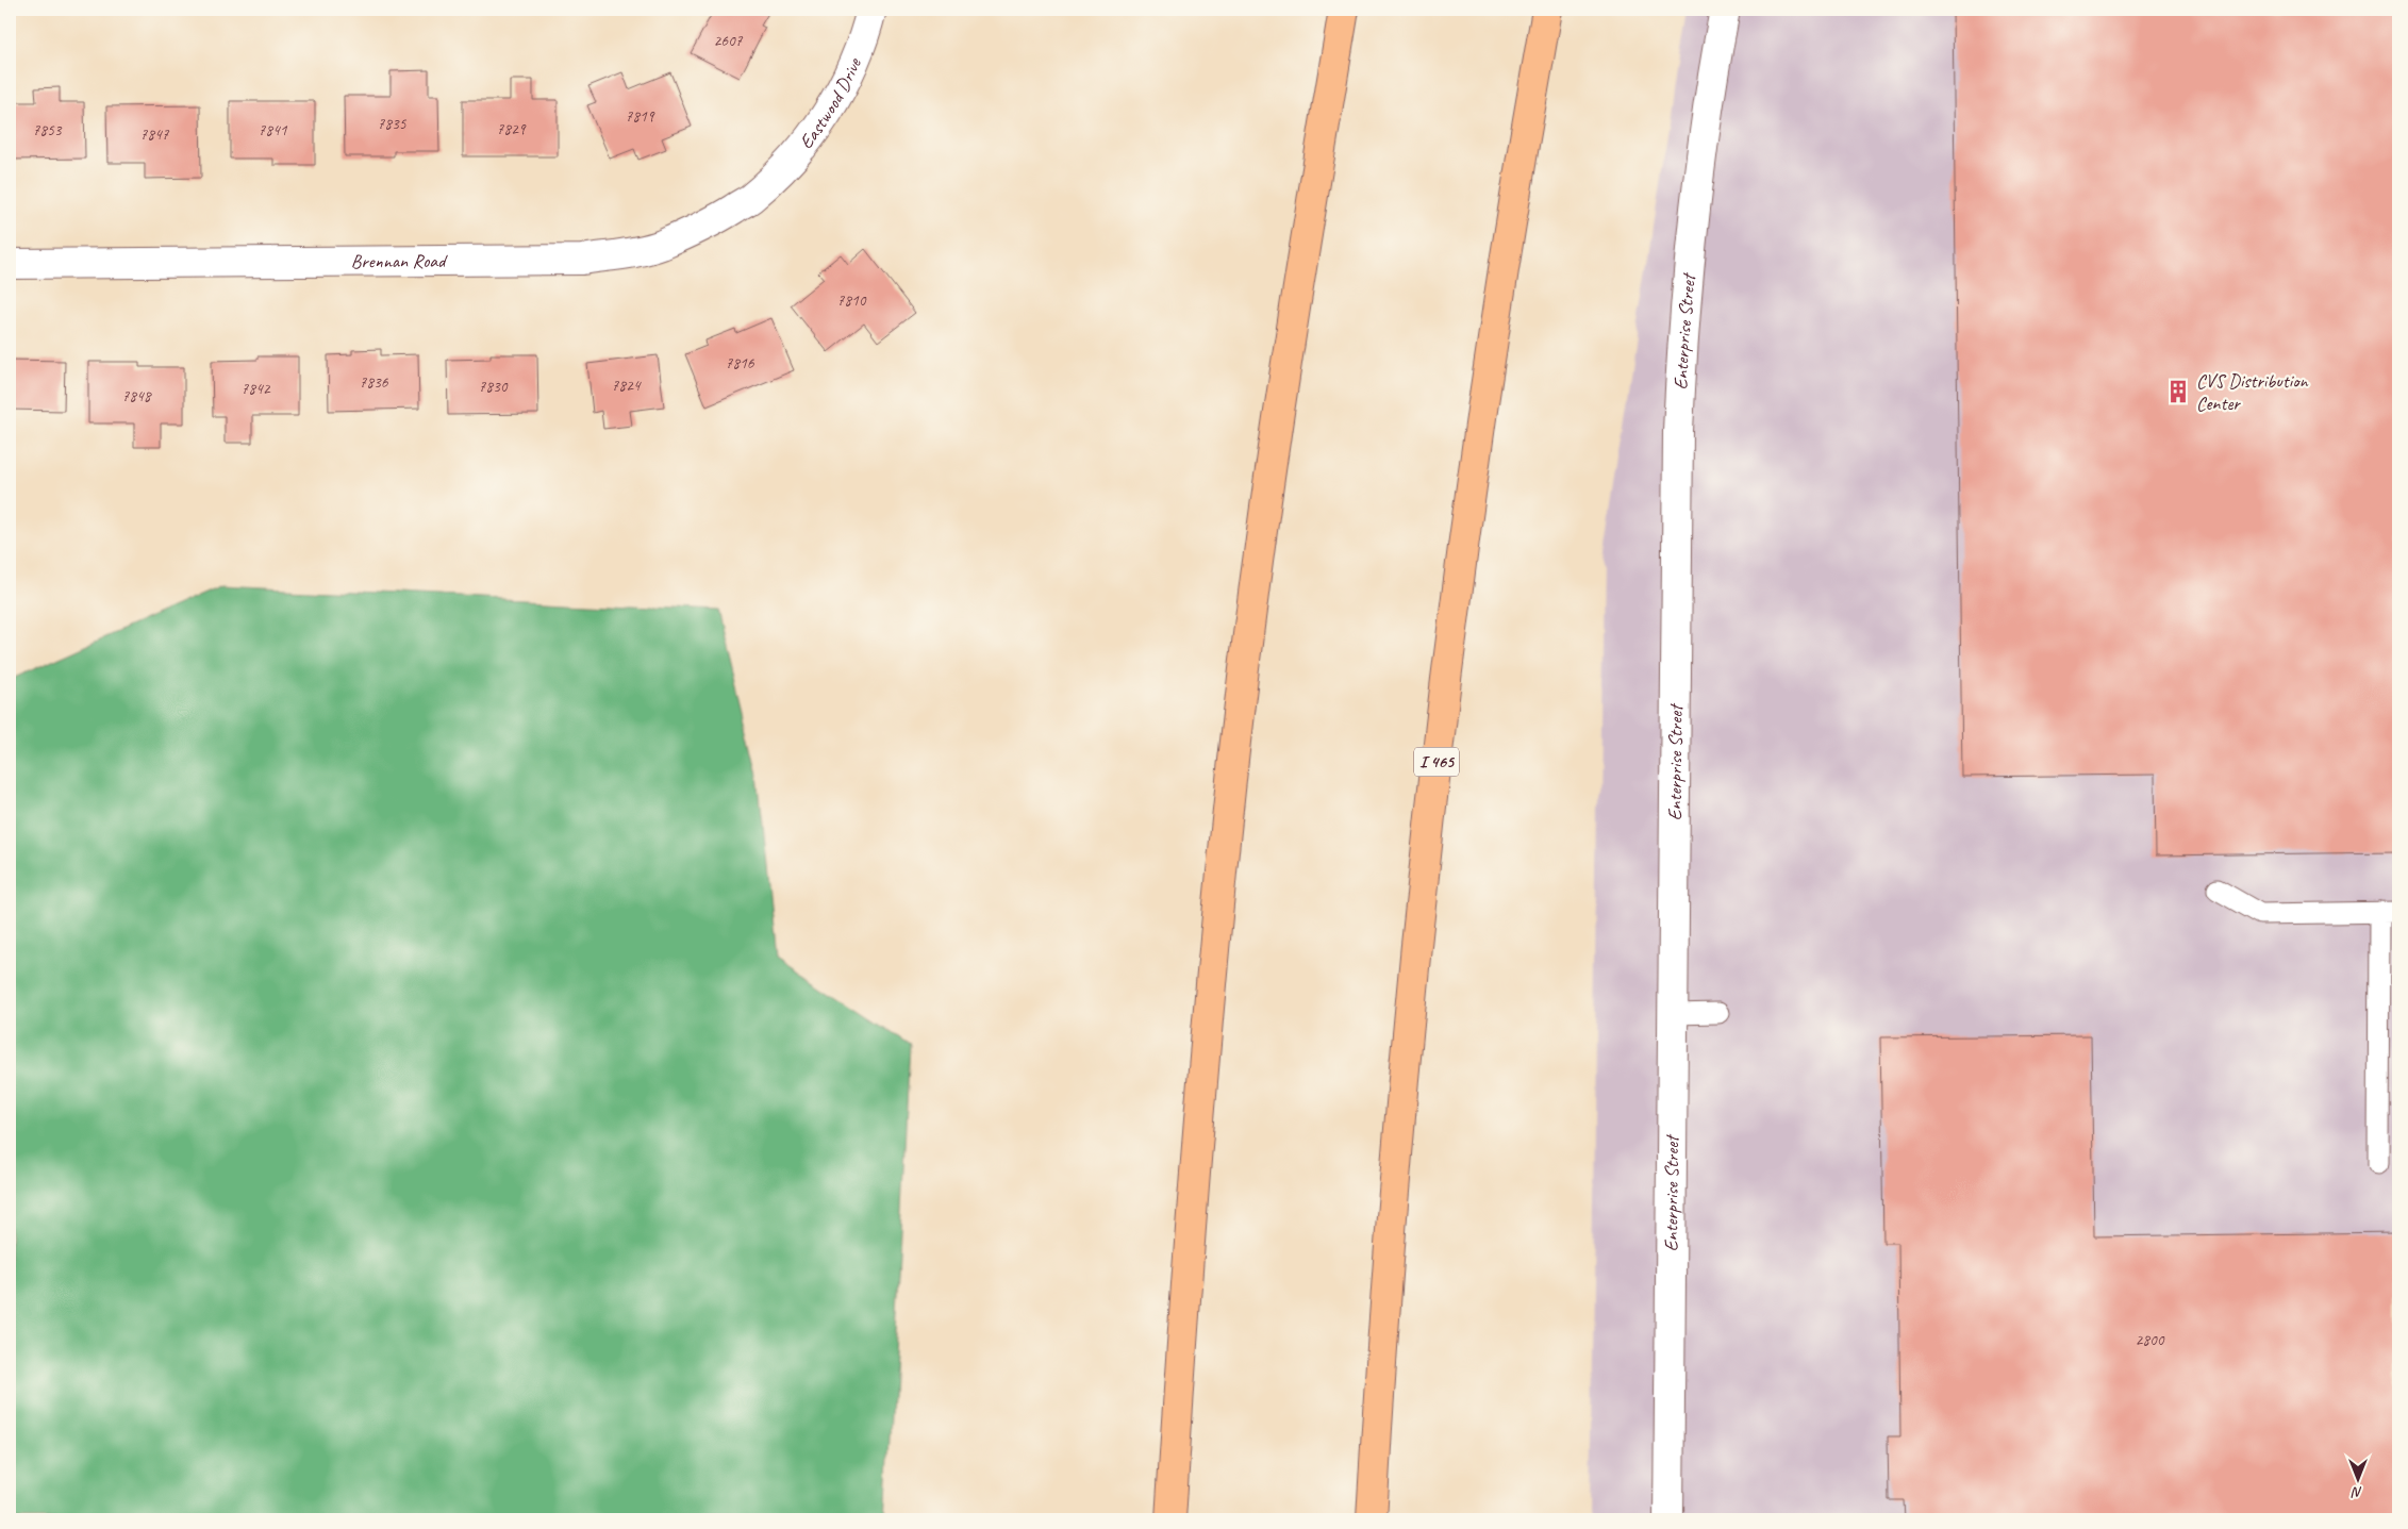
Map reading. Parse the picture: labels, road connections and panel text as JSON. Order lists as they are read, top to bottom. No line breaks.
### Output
{"streets":{"highway":["I 465"],"street":["Eastwood Drive","Brennan Road","Enterprise Street"]},"crossings":[["Eastwood Drive","Brennan Road"]],"places":{"building":["CVS Distribution Center"]},"house_numbers":["2607","7819","7835","7829","7853","7841","7847","7810","7816","7836","7824","7830","7842","7848","2800"],"north":"bottom"}
